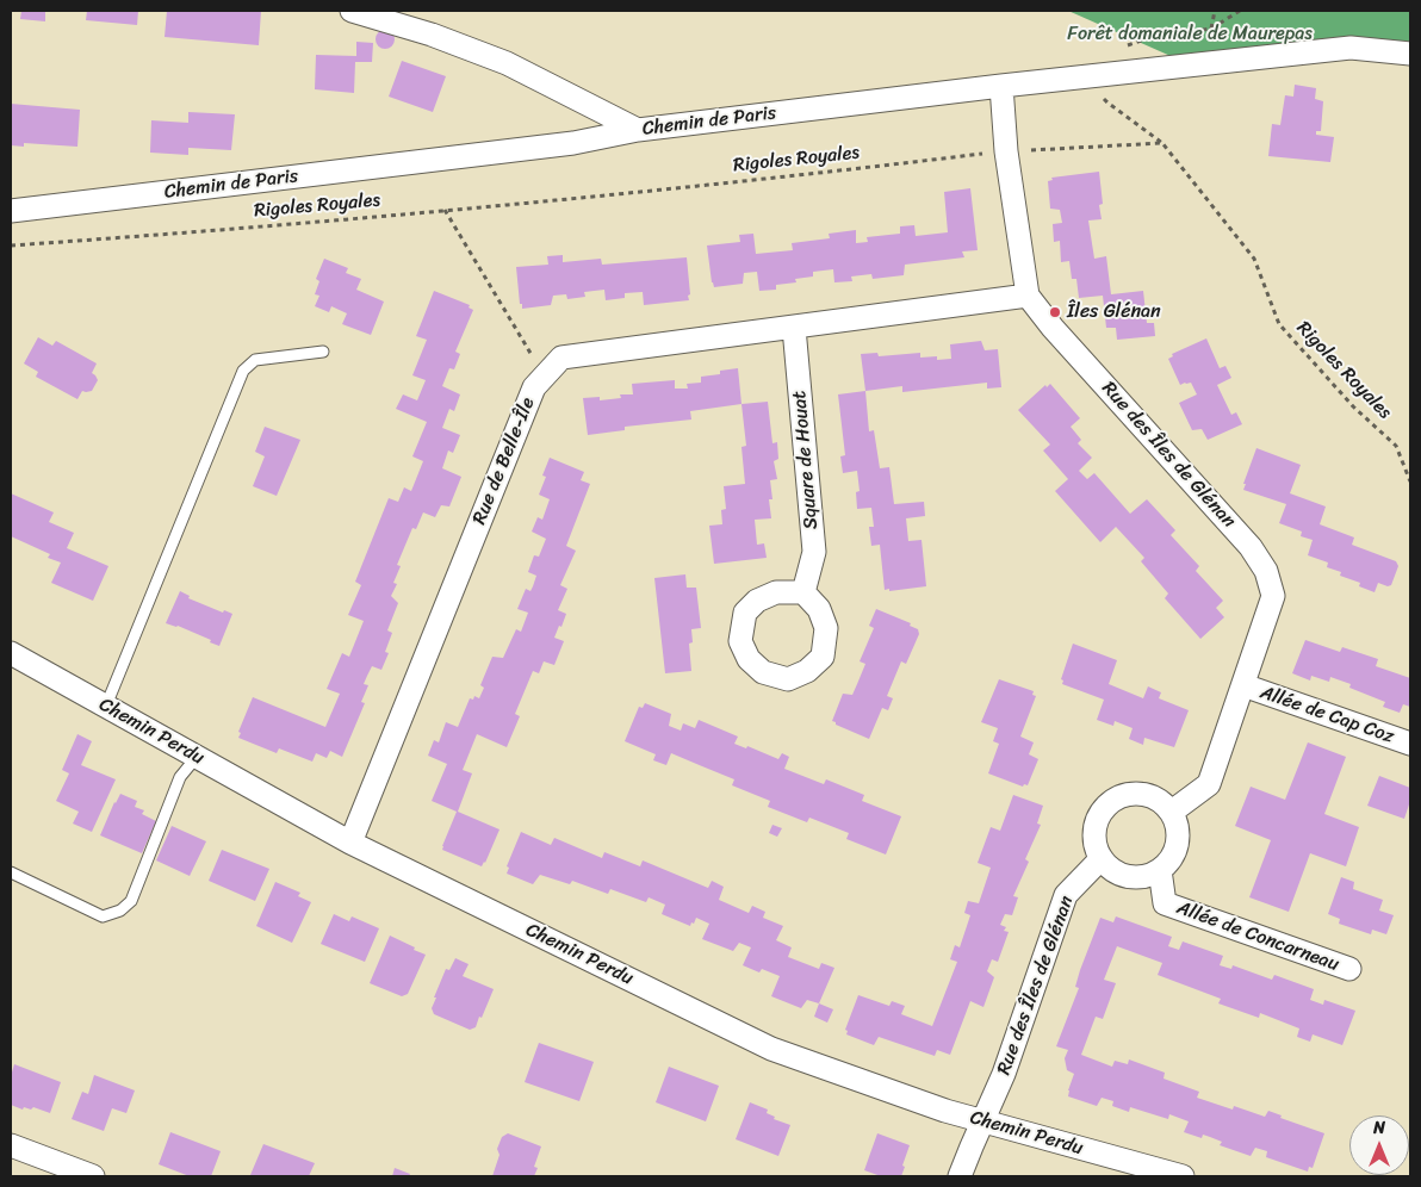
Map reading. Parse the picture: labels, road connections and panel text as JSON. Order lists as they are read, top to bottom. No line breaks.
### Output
{"streets":{"street":["Chemin de Paris","Rue des Îles de Glénan","Square de Houat","Rue de Belle-Île","Allée de Cap Coz","Chemin Perdu","Allée de Concarneau"],"path":["Rigoles Royales"]},"crossings":[["Chemin de Paris","Rue des Îles de Glénan"],["Rigoles Royales","Rue des Îles de Glénan"],["Rue des Îles de Glénan","Rue de Belle-Île"],["Rue des Îles de Glénan","Allée de Cap Coz"],["Rue des Îles de Glénan","Chemin Perdu"],["Rue des Îles de Glénan","Allée de Concarneau"],["Square de Houat","Rue de Belle-Île"],["Rue de Belle-Île","Chemin Perdu"]],"parks":["Forêt domaniale de Maurepas"],"places":["Îles Glénan"],"north":"top"}
